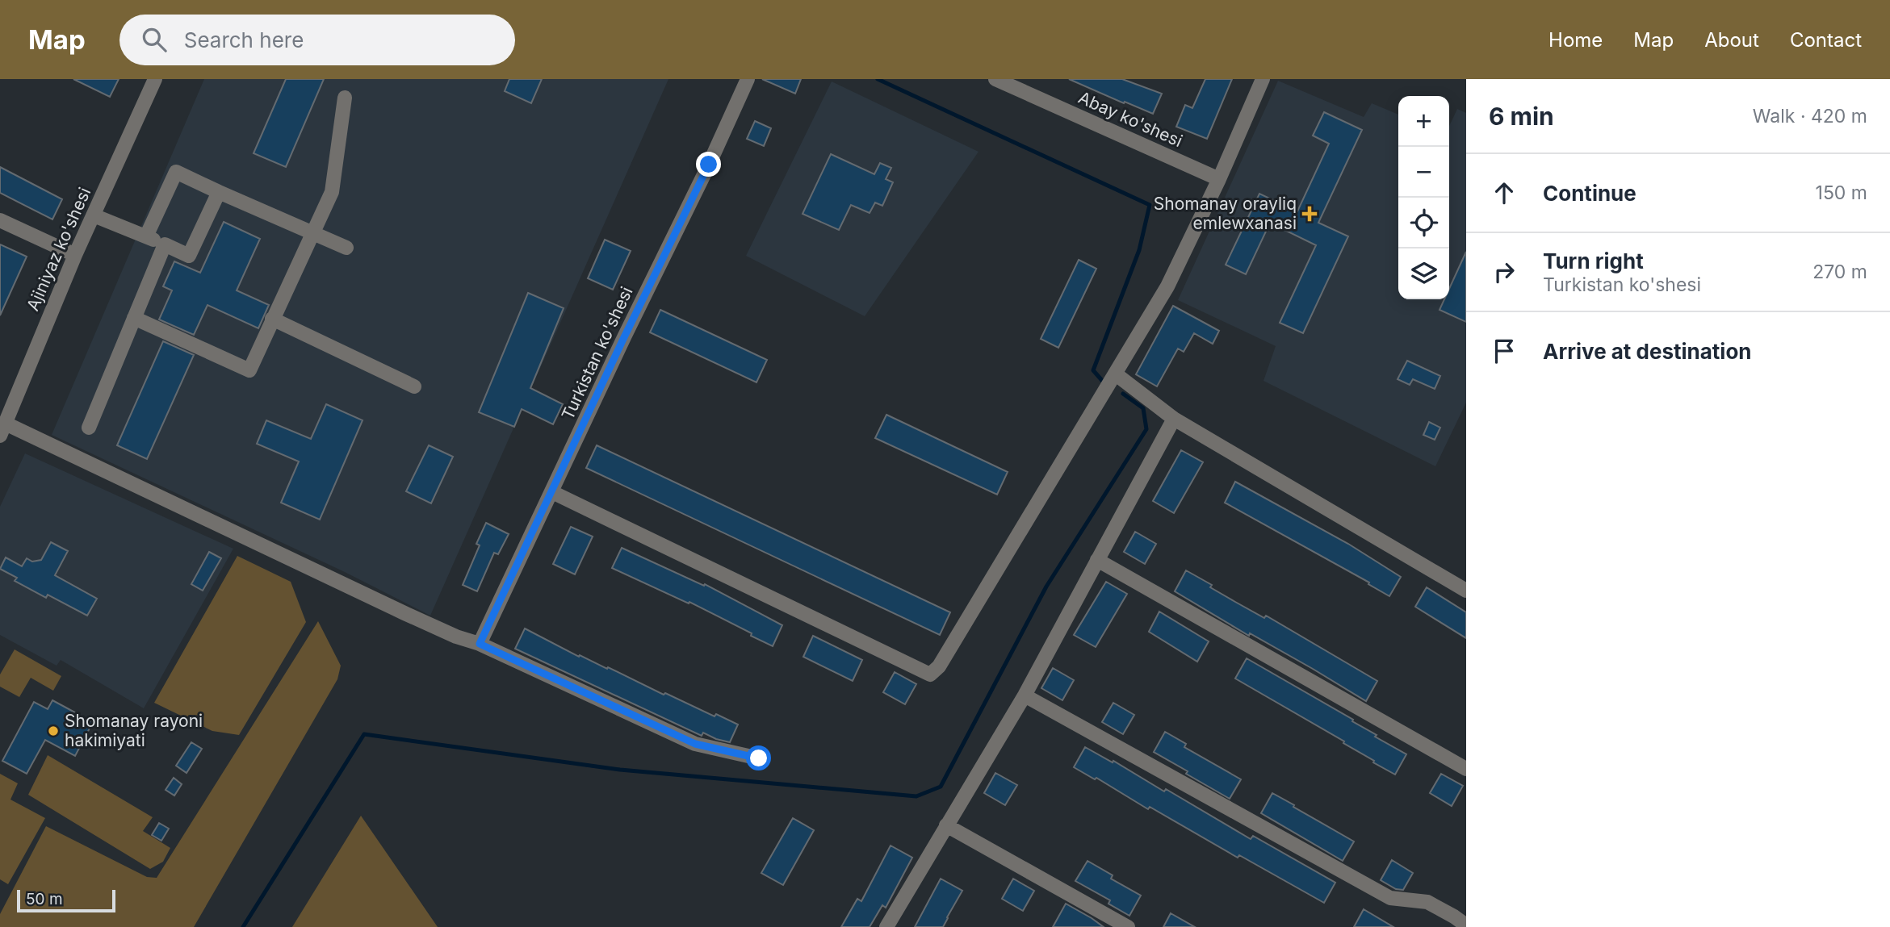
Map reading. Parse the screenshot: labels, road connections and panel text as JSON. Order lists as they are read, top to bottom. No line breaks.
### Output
{"streets":{"street":["Abay ko'shesi","Ajiniyaz ko'shesi","Turkistan ko'shesi"]},"places":{"health":["Shomanay orayliq emlewxanasi"],"other":["Shomanay rayoni hakimiyati"]},"scale_bar":"50 m","page":{"header":"Map","search":"Search here","nav":["Home","Map","About","Contact"],"heading":["6 min","Walk · 420 m"],"map_buttons":["+","−"],"list":[["Continue","150 m"],["Turn right","Turkistan ko'shesi","270 m"],"Arrive at destination"],"scale":"50 m"}}
